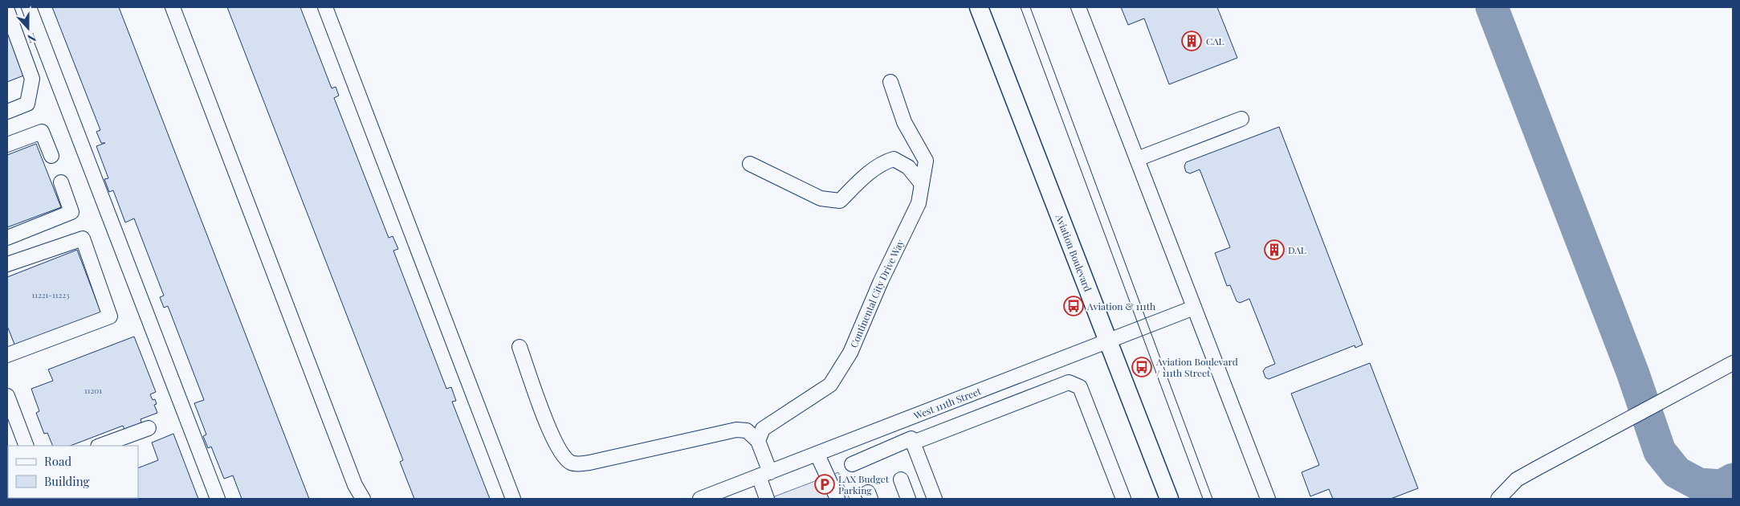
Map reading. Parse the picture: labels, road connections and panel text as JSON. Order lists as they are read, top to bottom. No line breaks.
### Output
{"streets":{"main road":["Aviation Boulevard"],"street":["Continental City Drive Way","West 111th Street"]},"crossings":[["Aviation Boulevard","West 111th Street"]],"places":{"building":["CAL","DAL"],"bus stop":["Aviation & 111th","Aviation Boulevard / 111th Street"],"parking":["LAX Budget Parking"]},"house_numbers":["11221-11223","11201"],"legend":["Road","Building"],"north":"bottom"}
